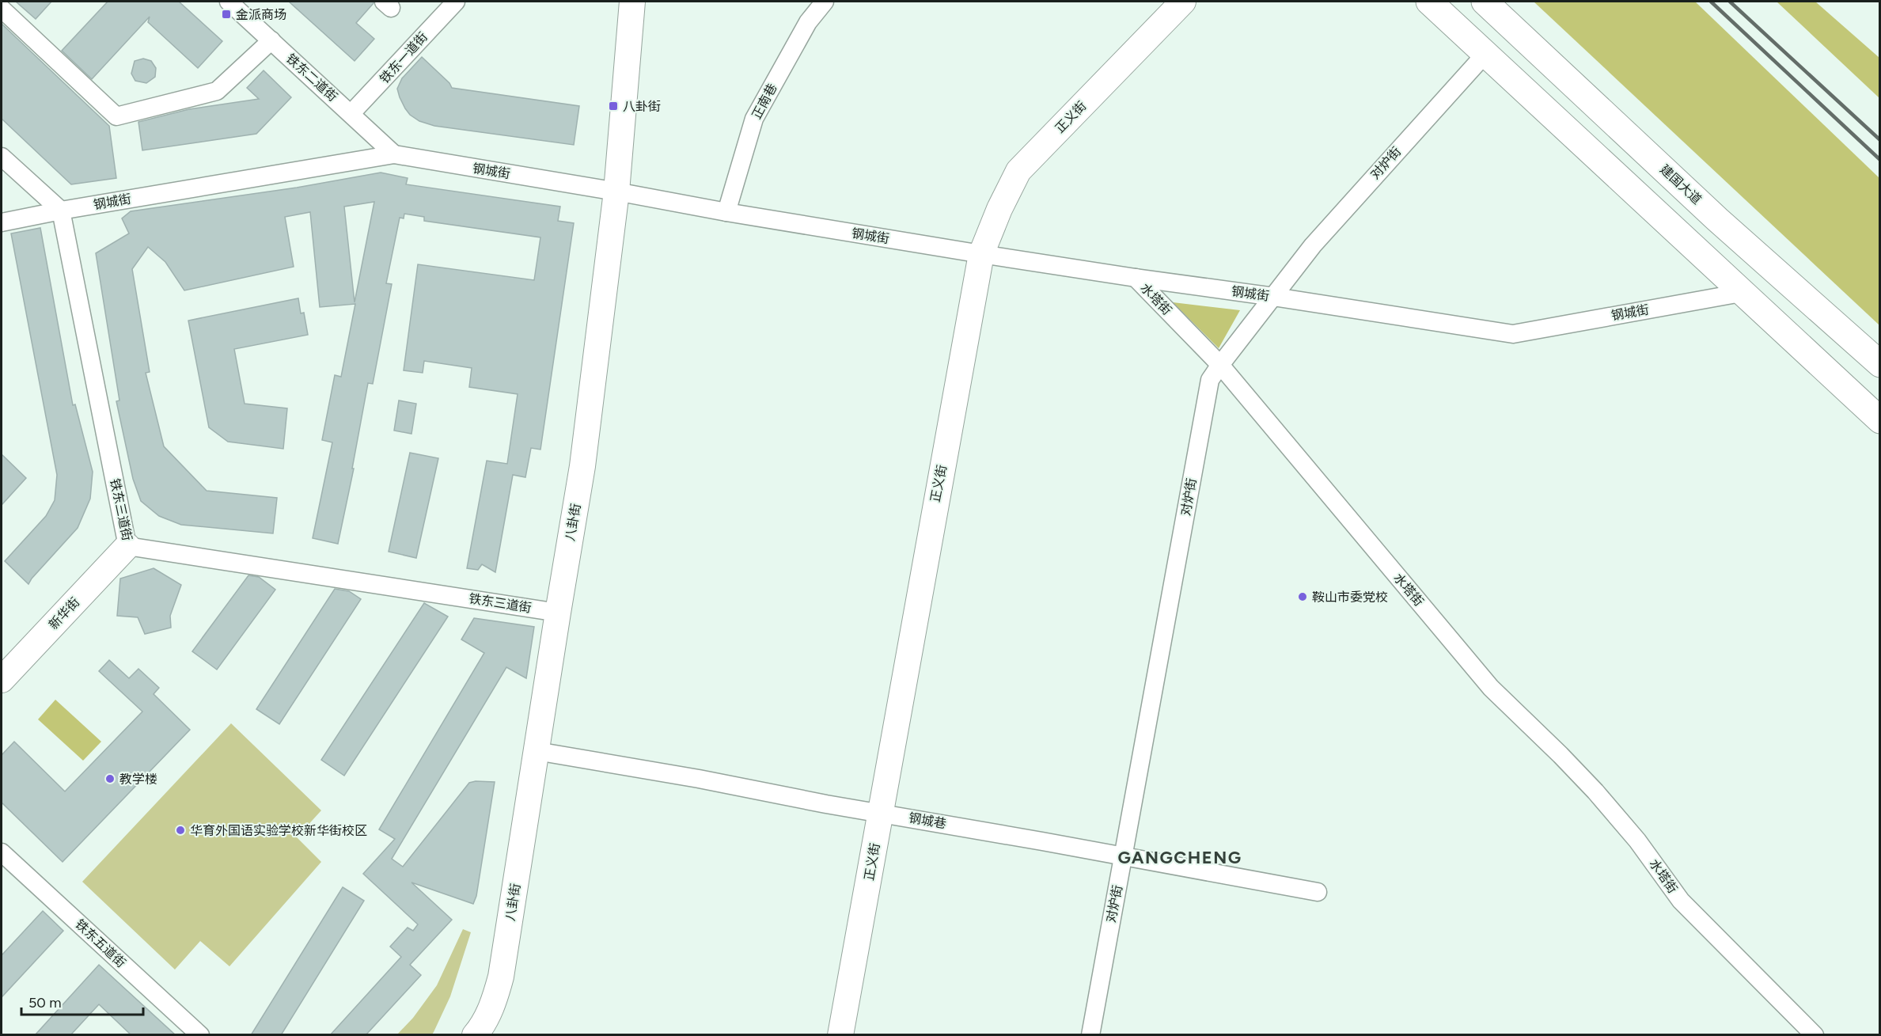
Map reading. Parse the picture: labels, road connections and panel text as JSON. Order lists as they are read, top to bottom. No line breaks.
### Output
{"streets":{"highway":["建国大道"],"street":["铁东一道街","铁东二道街","正南巷","正义街","对炉街","钢城街","水塔街","铁东三道街","八卦街","新华街","钢城巷","铁东五道街"]},"crossings":[["铁东一道街","铁东二道街"],["铁东二道街","钢城街"],["正南巷","钢城街"],["正义街","钢城街"],["正义街","钢城巷"],["对炉街","钢城街"],["对炉街","水塔街"],["对炉街","钢城巷"],["钢城街","水塔街"],["钢城街","铁东三道街"],["钢城街","八卦街"],["铁东三道街","八卦街"],["铁东三道街","新华街"],["八卦街","钢城巷"]],"districts":["GANGCHENG"],"places":{"transit":["金派商场","八卦街"],"other":["鞍山市委党校","教学楼","华育外国语实验学校新华街校区"]},"scale_bar":"50 m"}
